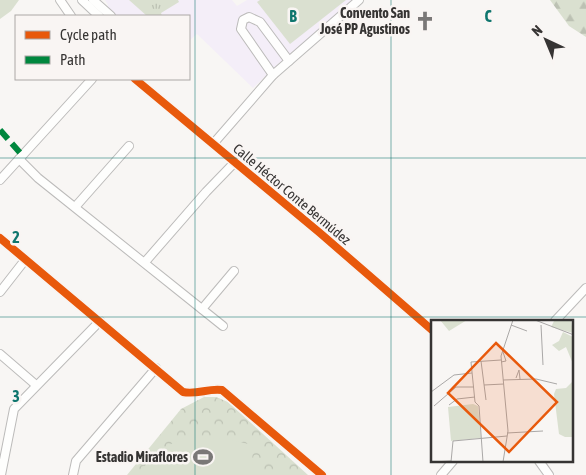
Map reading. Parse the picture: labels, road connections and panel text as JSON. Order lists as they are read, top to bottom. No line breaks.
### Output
{"streets":{"street":["Calle Héctor Conte Bermúdez"]},"places":{"church":["Convento San José PP Agustinos"],"sports":["Estadio Miraflores"]},"legend":["Cycle path","Path"],"north":"top left","grid":{"columns":["B","C"],"rows":["2","3"]}}
